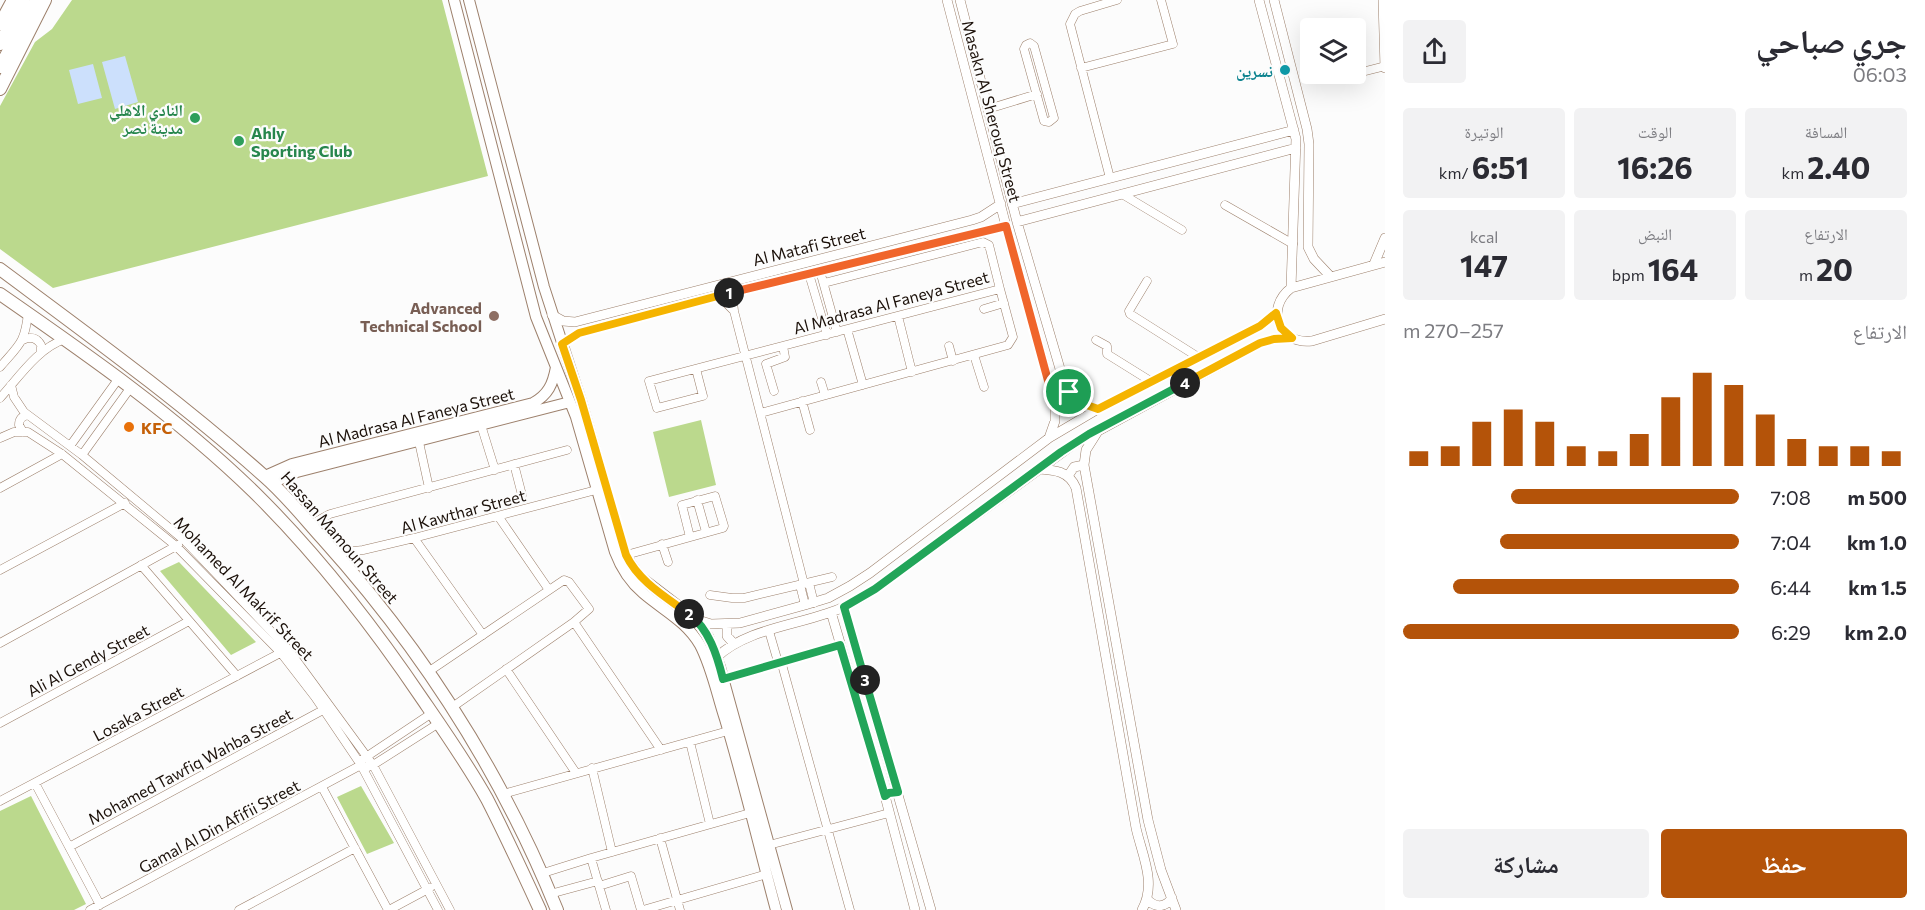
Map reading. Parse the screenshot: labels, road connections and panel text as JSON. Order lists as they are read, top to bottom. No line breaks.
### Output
{"streets":{"main road":["Al Madrasa Al Faneya Street","Hassan Mamoun Street"],"street":["Masakn Al Sherouq Street","Al Matafi Street","Al Kawthar Street","Mohamed Al Makrif Street","Ali Al Gendy Street","Losaka Street","Mohamed Tawfiq Wahba Street","Gamal Al Din Afifii Street"]},"crossings":[["Masakn Al Sherouq Street","Al Matafi Street"],["Al Madrasa Al Faneya Street","Hassan Mamoun Street"],["Al Kawthar Street","Hassan Mamoun Street"],["Mohamed Al Makrif Street","Losaka Street"],["Mohamed Al Makrif Street","Mohamed Tawfiq Wahba Street"],["Mohamed Al Makrif Street","Gamal Al Din Afifii Street"]],"places":["نسرين","النادي الاهلي مدينة نصر","Ahly Sporting Club","Advanced Technical School","KFC"],"page":{"heading":["جري صباحي","06:03"],"stats":[["المسافة","2.40 km"],["الوقت","16:26"],["الوتيرة","6:51 /km"],["الارتفاع","20 m"],["النبض","164 bpm"],["kcal","147"]],"pins":["1","4","2","3"],"chart":["الارتفاع","257–270 m"],"list":[{"name":"500 m","note":"7:08"},{"name":"1.0 km","note":"7:04"},{"name":"1.5 km","note":"6:44"},{"name":"2.0 km","note":"6:29"}],"buttons":["حفظ","مشاركة"]}}
